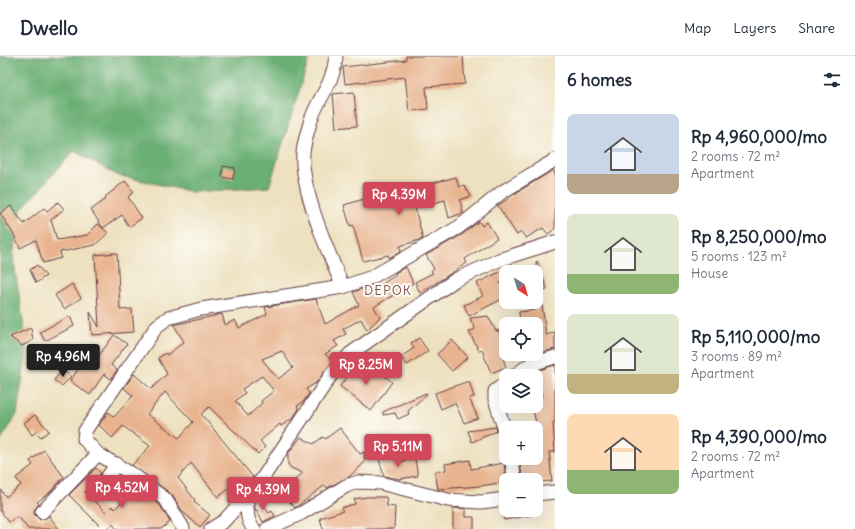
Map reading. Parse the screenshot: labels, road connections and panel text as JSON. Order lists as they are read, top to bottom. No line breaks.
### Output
{"districts":["DEPOK"],"north":"bottom right","page":{"header":"Dwello","nav":["Map","Layers","Share"],"heading":"6 homes","list":[{"name":"Rp 4,960,000/mo","note":"2 rooms · 72 m² · Apartment"},{"name":"Rp 8,250,000/mo","note":"5 rooms · 123 m² · House"},{"name":"Rp 5,110,000/mo","note":"3 rooms · 89 m² · Apartment"},{"name":"Rp 4,390,000/mo","note":"2 rooms · 72 m² · Apartment"}],"price":["Rp 4.39M","Rp 4.96M","Rp 8.25M","Rp 5.11M","Rp 4.52M","Rp 4.39M"],"map_buttons":["+","−"]}}
